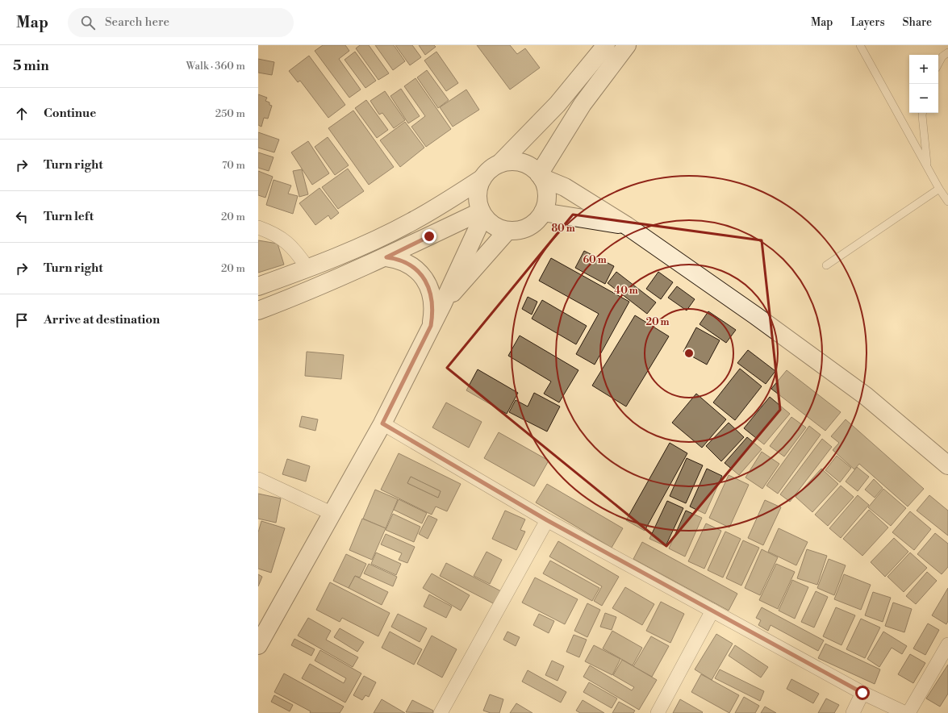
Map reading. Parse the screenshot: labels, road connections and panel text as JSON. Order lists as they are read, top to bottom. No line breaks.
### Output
{"page":{"header":"Map","search":"Search here","nav":["Map","Layers","Share"],"heading":["5 min","Walk · 360 m"],"map_buttons":["+","−"],"list":[["Continue","250 m"],["Turn right","70 m"],["Turn left","20 m"],["Turn right","20 m"],"Arrive at destination"]},"rings":["80 m","60 m","40 m","20 m"]}
